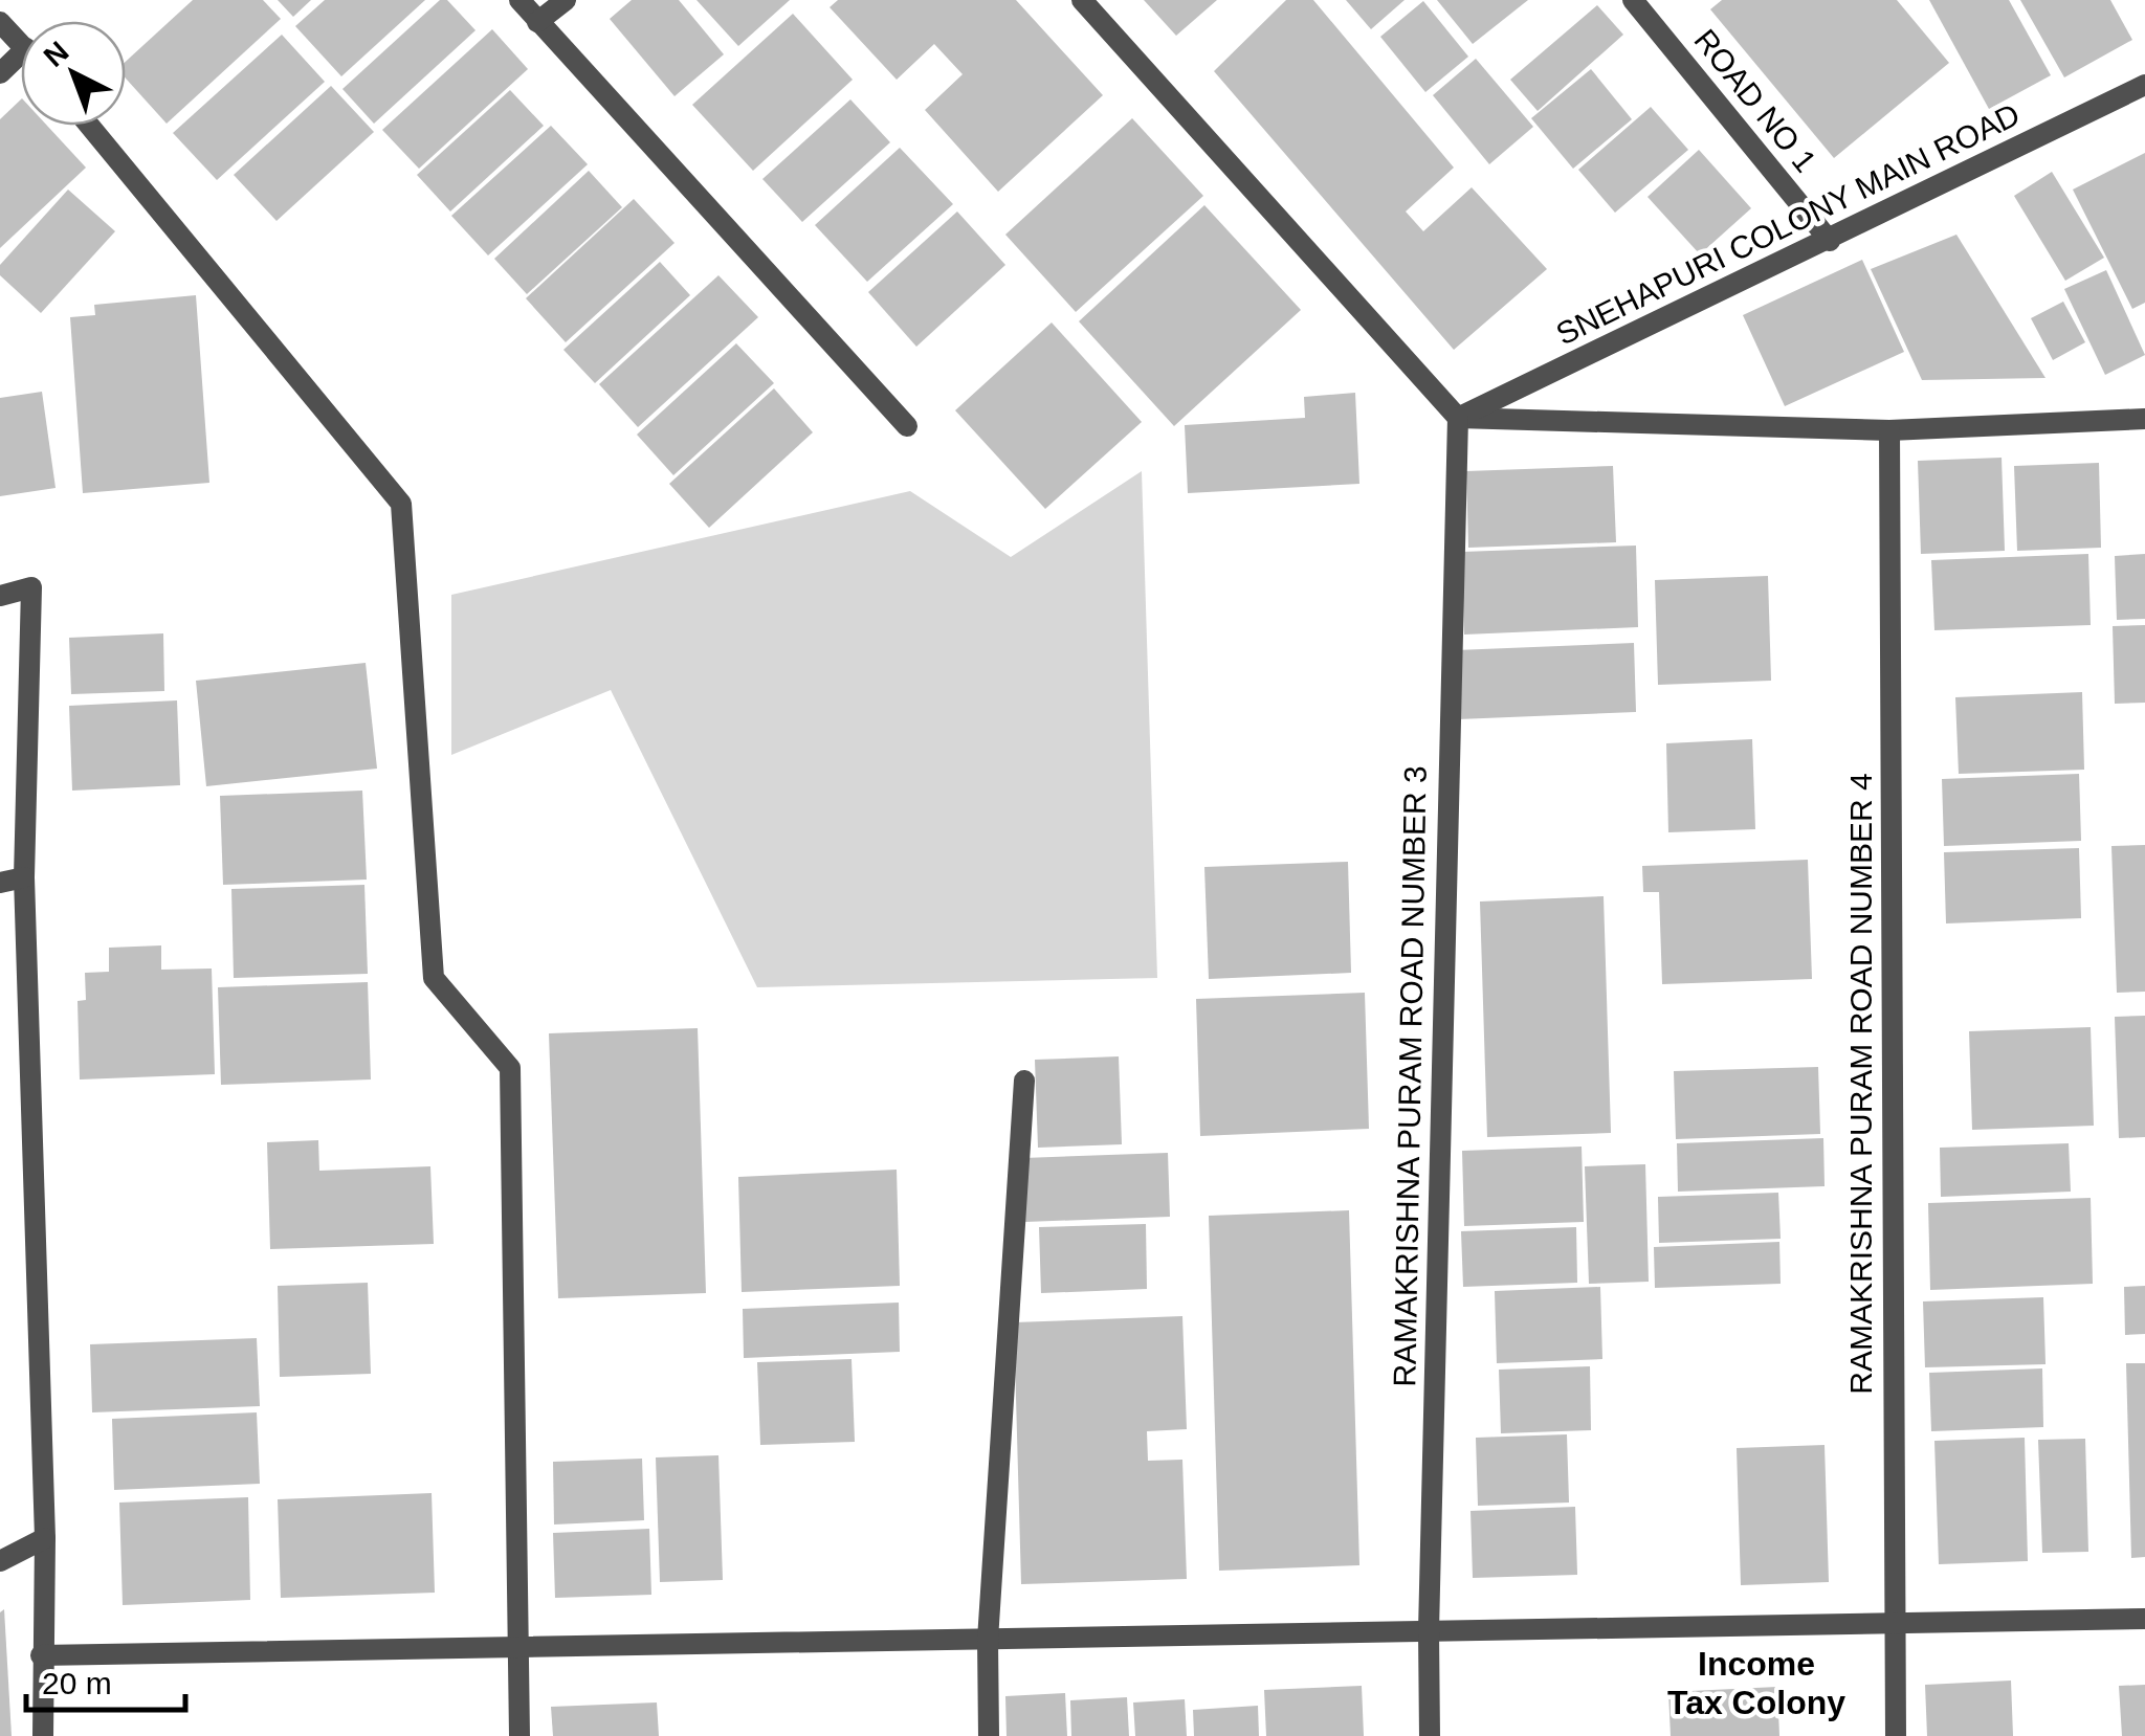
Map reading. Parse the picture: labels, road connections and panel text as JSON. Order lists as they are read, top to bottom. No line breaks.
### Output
{"streets":{"street":["ROAD NO 1","SNEHAPURI COLONY MAIN ROAD","RAMAKRISHNA PURAM ROAD NUMBER 3","RAMAKRISHNA PURAM ROAD NUMBER 4"]},"crossings":[["ROAD NO 1","SNEHAPURI COLONY MAIN ROAD"],["SNEHAPURI COLONY MAIN ROAD","RAMAKRISHNA PURAM ROAD NUMBER 3"]],"districts":["Income Tax Colony"],"scale_bar":"20 m","north":"top left"}
